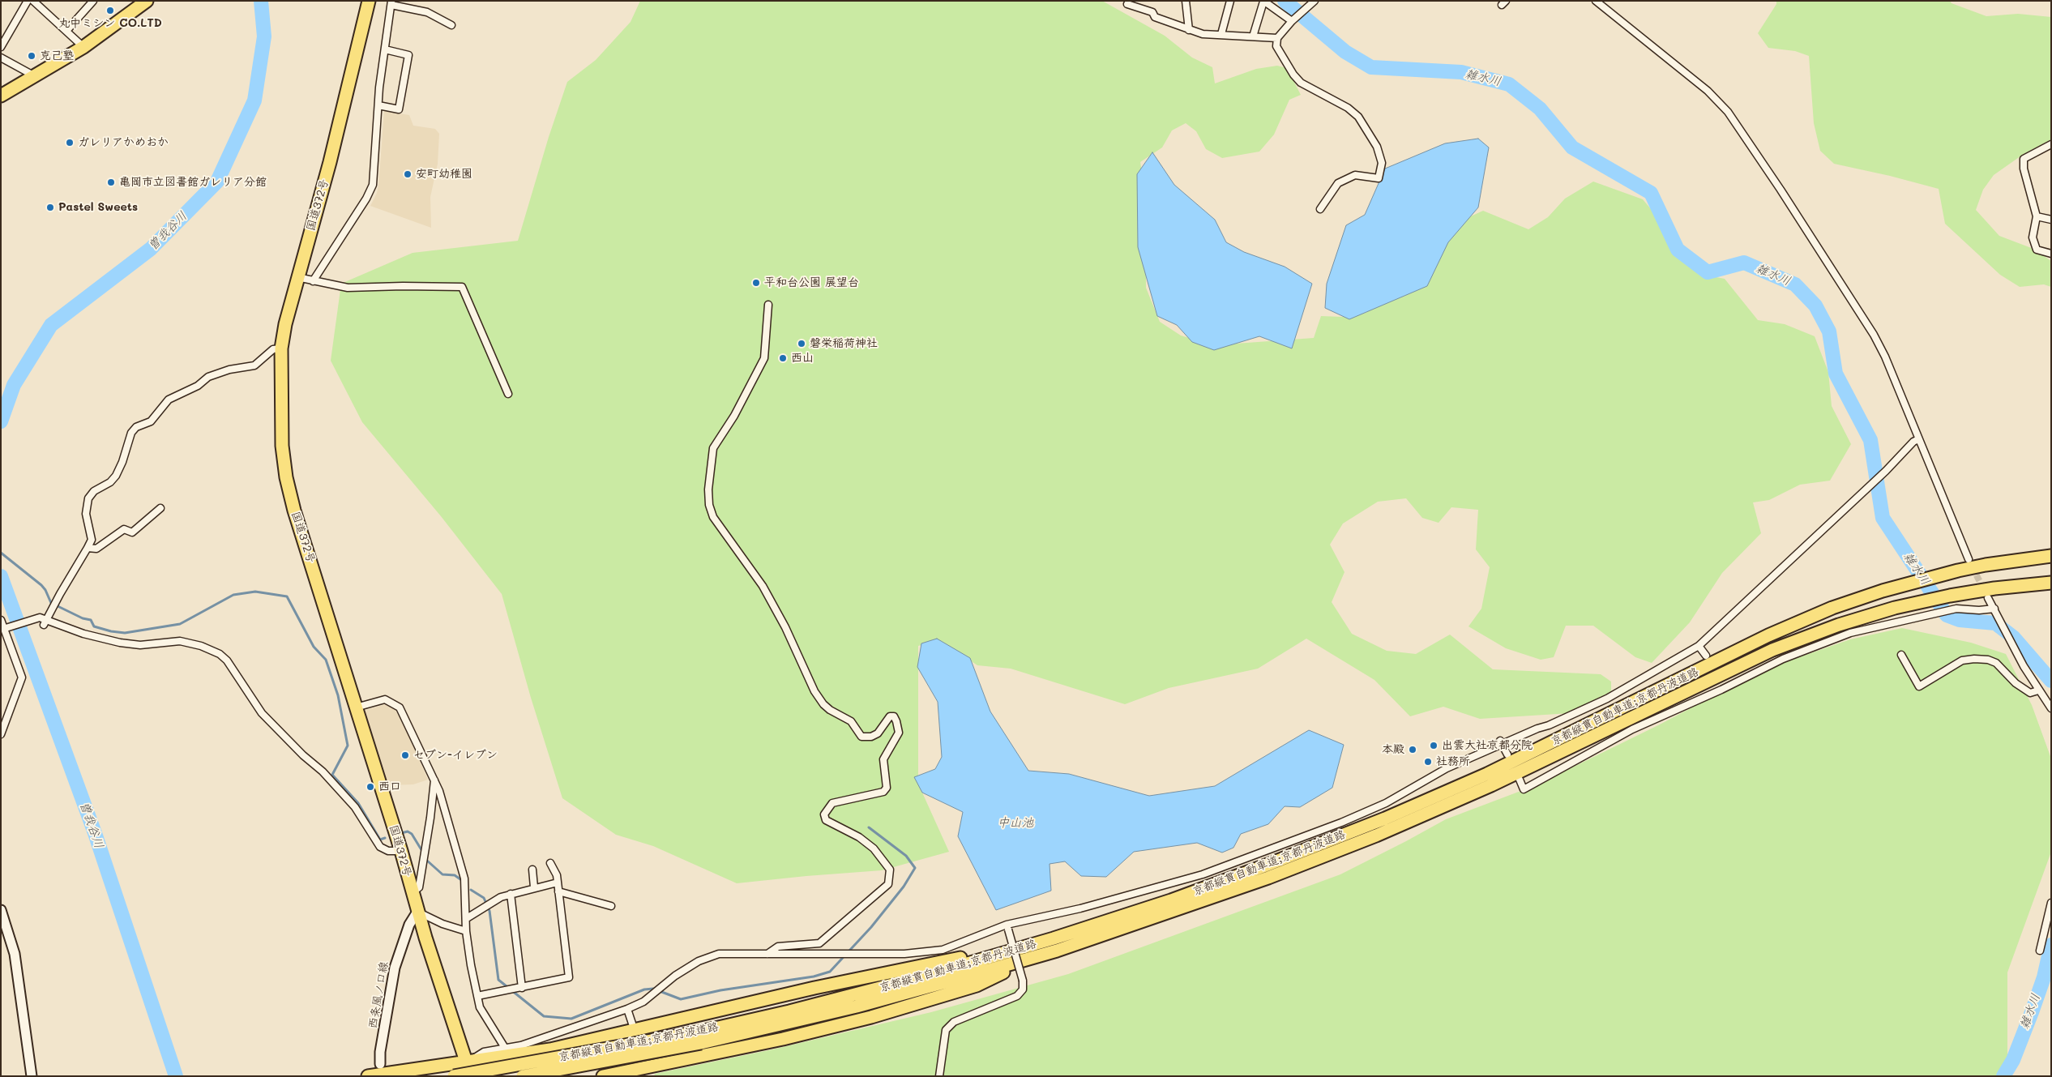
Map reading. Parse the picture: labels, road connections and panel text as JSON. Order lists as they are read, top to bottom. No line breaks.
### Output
{"streets":{"highway":["国道372号","京都縦貫自動車道;京都丹波道路"],"street":["西条風ノ口線"]},"crossings":[["国道372号","西条風ノ口線"]],"water":["雑水川","曽我谷川","中山池"],"places":["丸中ミシン CO.LTD","克己塾","ガレリアかめおか","安町幼稚園","亀岡市立図書館ガレリア分館","Pastel Sweets","平和台公園 展望台","磐栄稲荷神社","西山","出雲大社京都分院","本殿","セブン-イレブン","社務所","西口"]}
